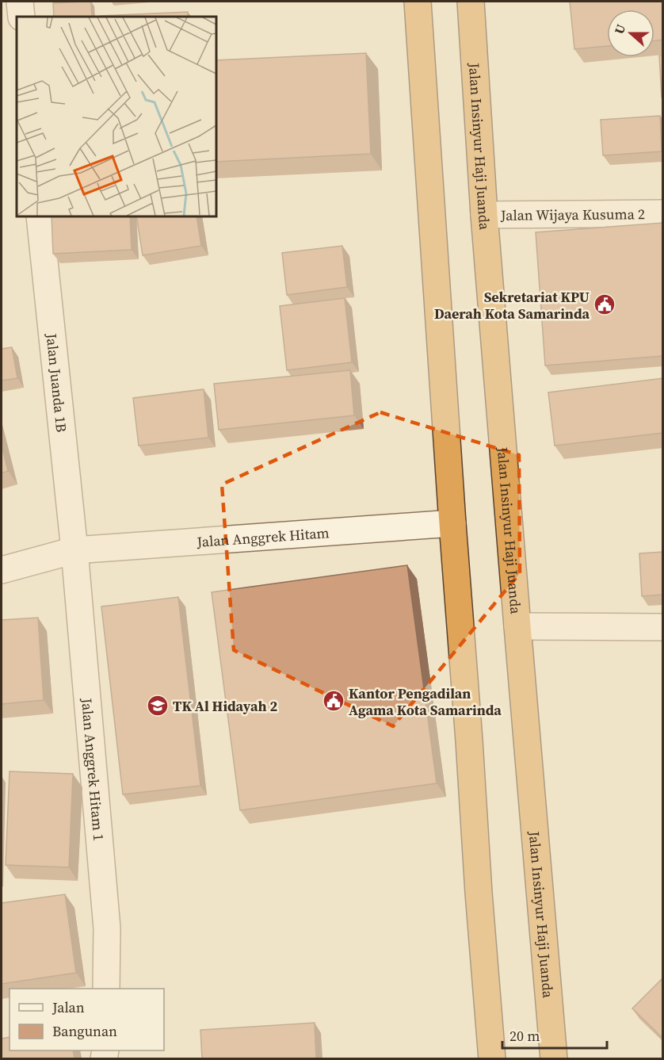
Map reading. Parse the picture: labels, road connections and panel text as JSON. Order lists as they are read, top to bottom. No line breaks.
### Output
{"streets":{"highway":["Jalan Insinyur Haji Juanda"],"street":["Jalan Wijaya Kusuma 2","Jalan Juanda 1B","Jalan Anggrek Hitam","Jalan Anggrek Hitam 1"]},"crossings":[["Jalan Insinyur Haji Juanda","Jalan Wijaya Kusuma 2"],["Jalan Juanda 1B","Jalan Anggrek Hitam"],["Jalan Juanda 1B","Jalan Anggrek Hitam 1"],["Jalan Anggrek Hitam","Jalan Anggrek Hitam 1"]],"places":{"public building":["Sekretariat KPU Daerah Kota Samarinda","Kantor Pengadilan Agama Kota Samarinda"],"school or university":["TK Al Hidayah 2"]},"legend":["Jalan","Bangunan"],"scale_bar":"20 m","north":"left"}
